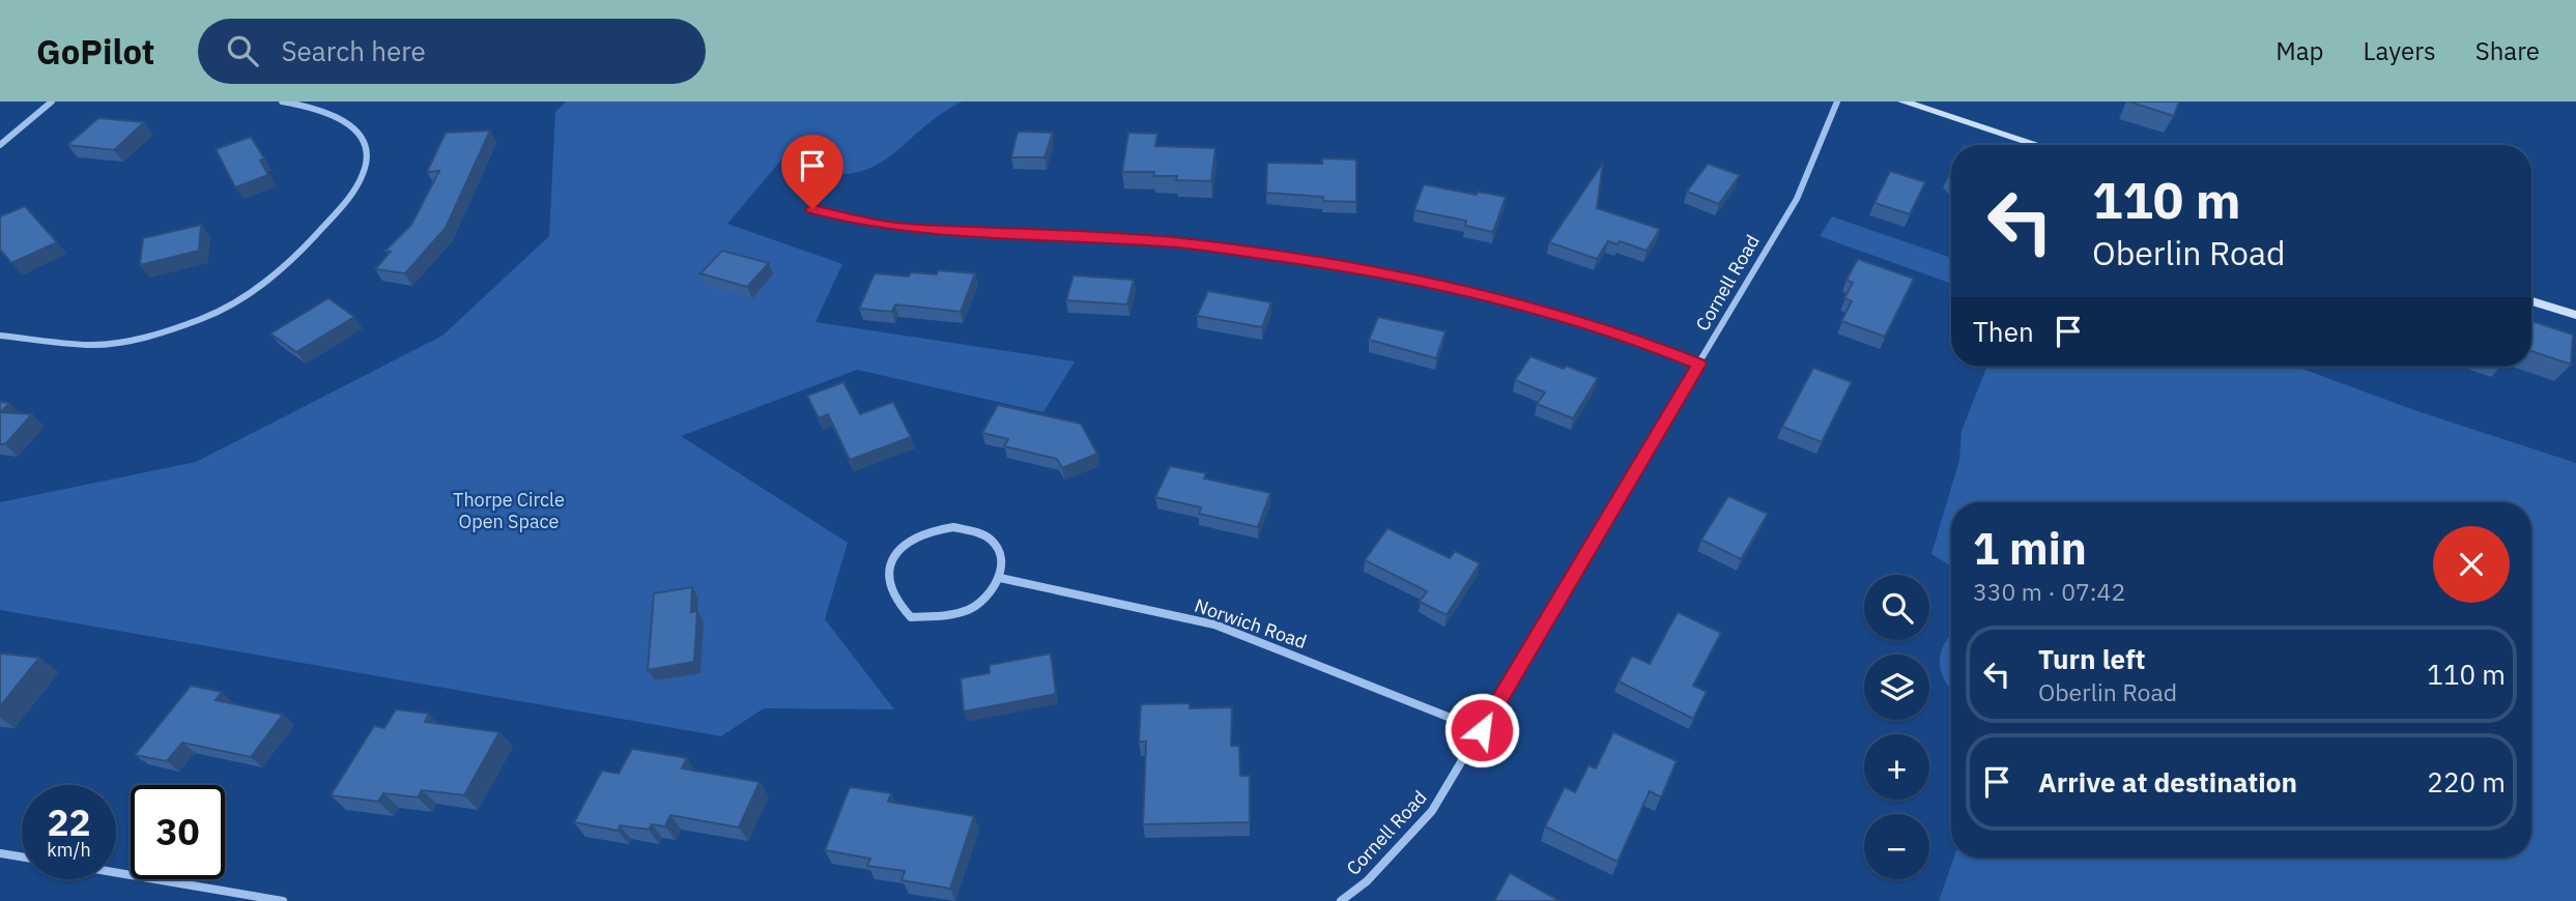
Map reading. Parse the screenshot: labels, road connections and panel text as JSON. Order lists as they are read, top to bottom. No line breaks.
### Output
{"streets":{"street":["Cornell Road","Norwich Road"]},"crossings":[["Cornell Road","Norwich Road"]],"parks":["Thorpe Circle Open Space"],"page":{"header":"GoPilot","search":"Search here","nav":["Map","Layers","Share"],"turn":["110 m","Oberlin Road"],"then":"Then","heading":["1 min","330 m · 07:42"],"map_buttons":["+","−"],"list":[{"name":"Turn left","note":"Oberlin Road","value":"110 m"},{"name":"Arrive at destination","value":"220 m"}],"speed":"22 km/h","limit":"30"}}
